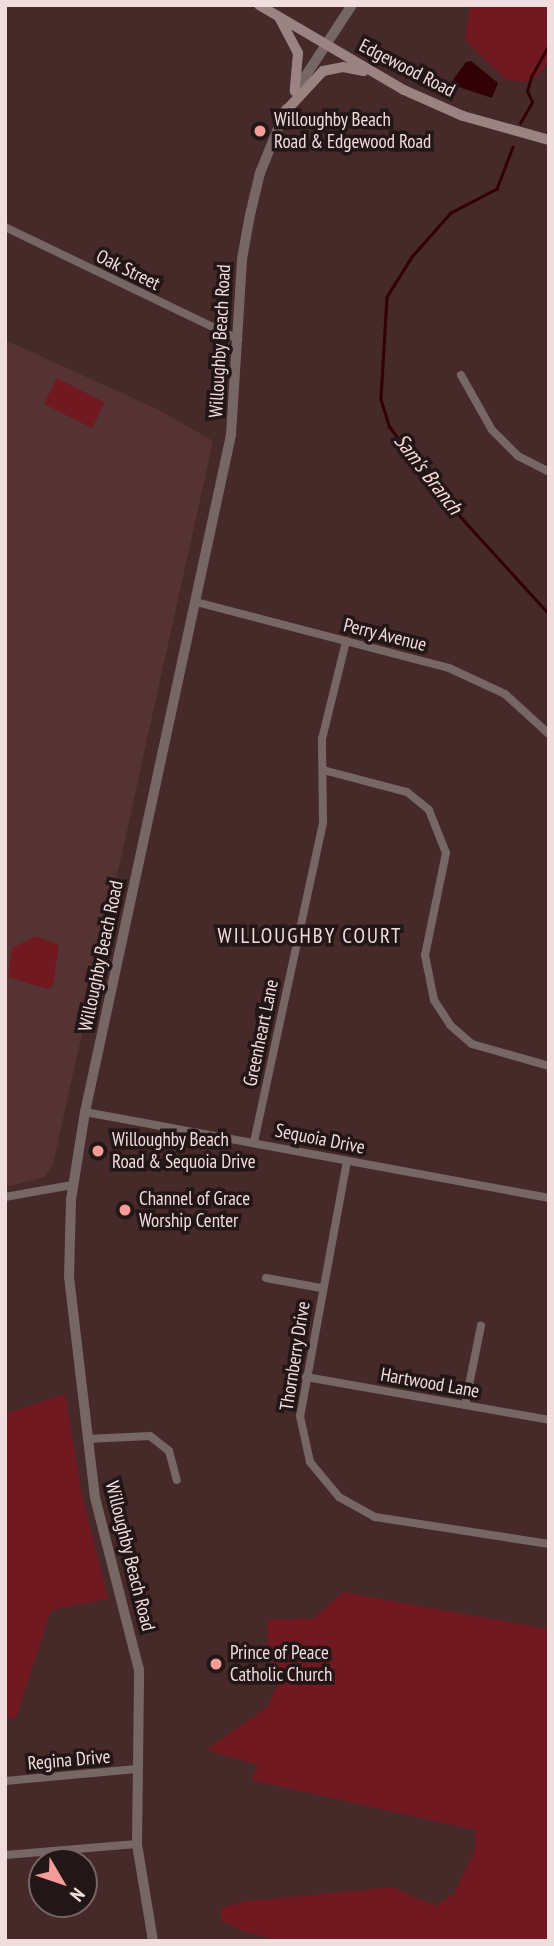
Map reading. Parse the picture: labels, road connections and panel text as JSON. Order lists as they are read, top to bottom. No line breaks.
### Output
{"streets":{"main road":["Edgewood Road"],"street":["Oak Street","Willoughby Beach Road","Perry Avenue","Greenheart Lane","Sequoia Drive","Thornberry Drive","Hartwood Lane","Regina Drive"]},"crossings":[["Edgewood Road","Willoughby Beach Road"],["Oak Street","Willoughby Beach Road"],["Willoughby Beach Road","Perry Avenue"],["Willoughby Beach Road","Sequoia Drive"],["Willoughby Beach Road","Regina Drive"],["Perry Avenue","Greenheart Lane"],["Greenheart Lane","Sequoia Drive"],["Sequoia Drive","Thornberry Drive"],["Thornberry Drive","Hartwood Lane"]],"districts":["WILLOUGHBY COURT"],"water":["Sam's Branch"],"places":["Willoughby Beach Road & Edgewood Road","Willoughby Beach Road & Sequoia Drive","Channel of Grace Worship Center","Prince of Peace Catholic Church"],"north":"bottom right"}
